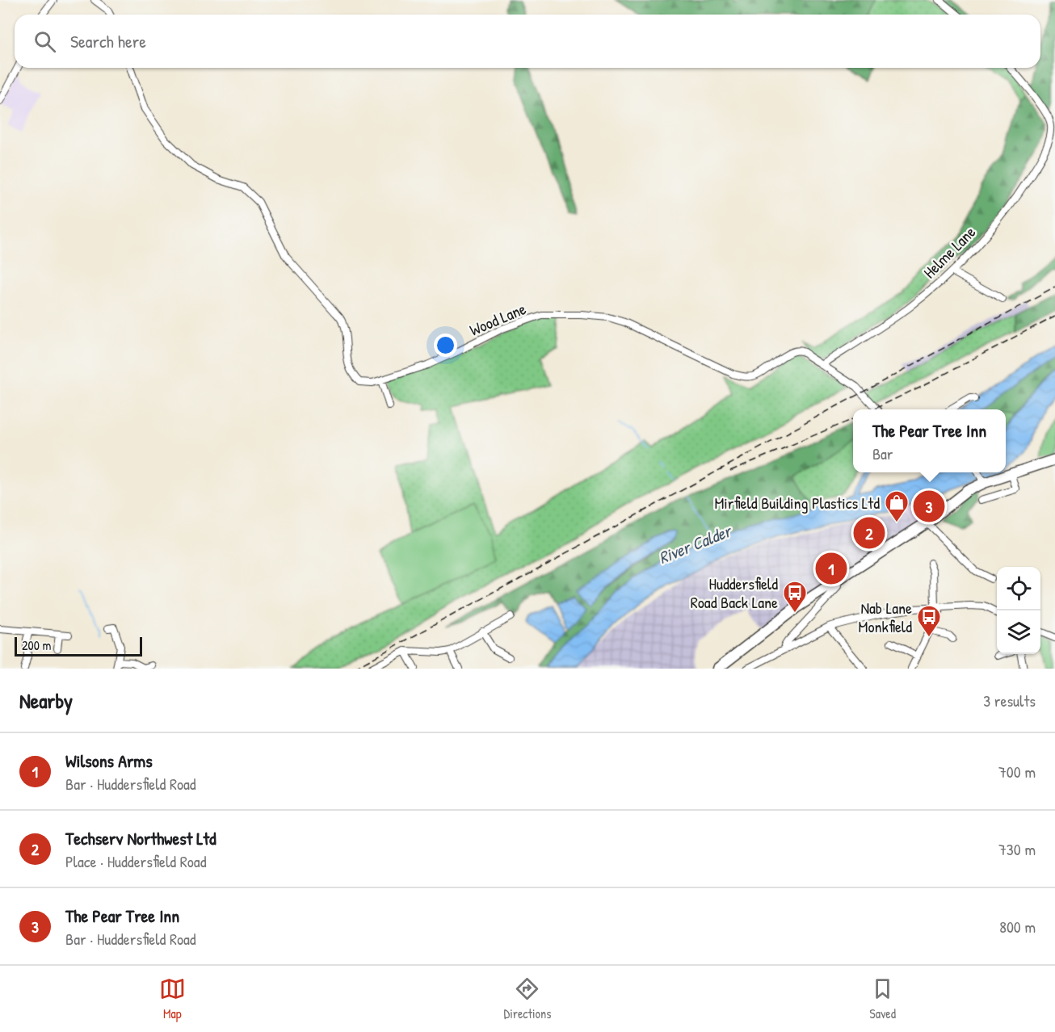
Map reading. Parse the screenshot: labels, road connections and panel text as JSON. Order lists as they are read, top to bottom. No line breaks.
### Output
{"streets":{"street":["Helme Lane","Wood Lane"]},"crossings":[["Helme Lane","Wood Lane"]],"water":["River Calder"],"places":{"shop":["Mirfield Building Plastics Ltd"],"bus stop":["Huddersfield Road Back Lane","Nab Lane Monkfield"]},"scale_bar":"200 m","page":{"search":"Search here","popup":["The Pear Tree Inn","Bar"],"pins":["3","2","1"],"scale":"200 m","heading":["Nearby","3 results"],"list":[{"mark":"1","name":"Wilsons Arms","note":"Bar · Huddersfield Road","value":"700 m"},{"mark":"2","name":"Techserv Northwest Ltd","note":"Place · Huddersfield Road","value":"730 m"},{"mark":"3","name":"The Pear Tree Inn","note":"Bar · Huddersfield Road","value":"800 m"}],"nav":["Map","Directions","Saved"]}}
